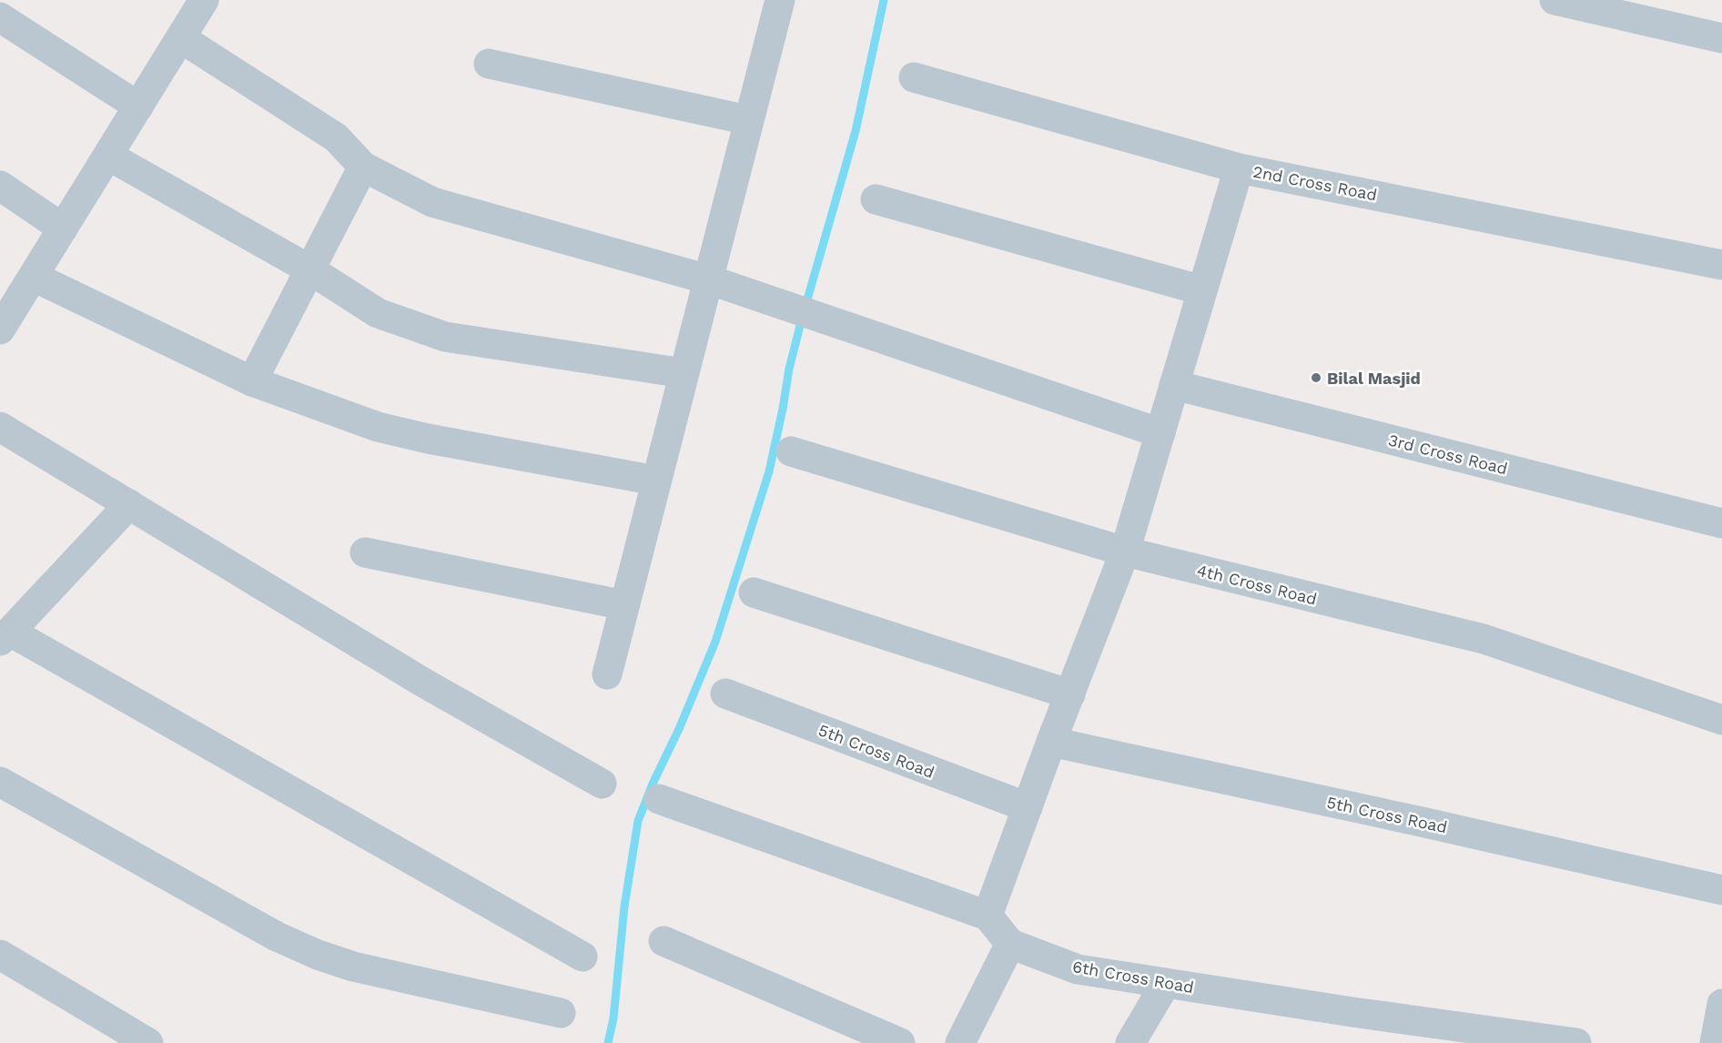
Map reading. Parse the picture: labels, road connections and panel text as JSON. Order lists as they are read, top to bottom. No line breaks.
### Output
{"streets":{"street":["2nd Cross Road","3rd Cross Road","4th Cross Road","5th Cross Road","6th Cross Road"]},"places":["Bilal Masjid"]}
